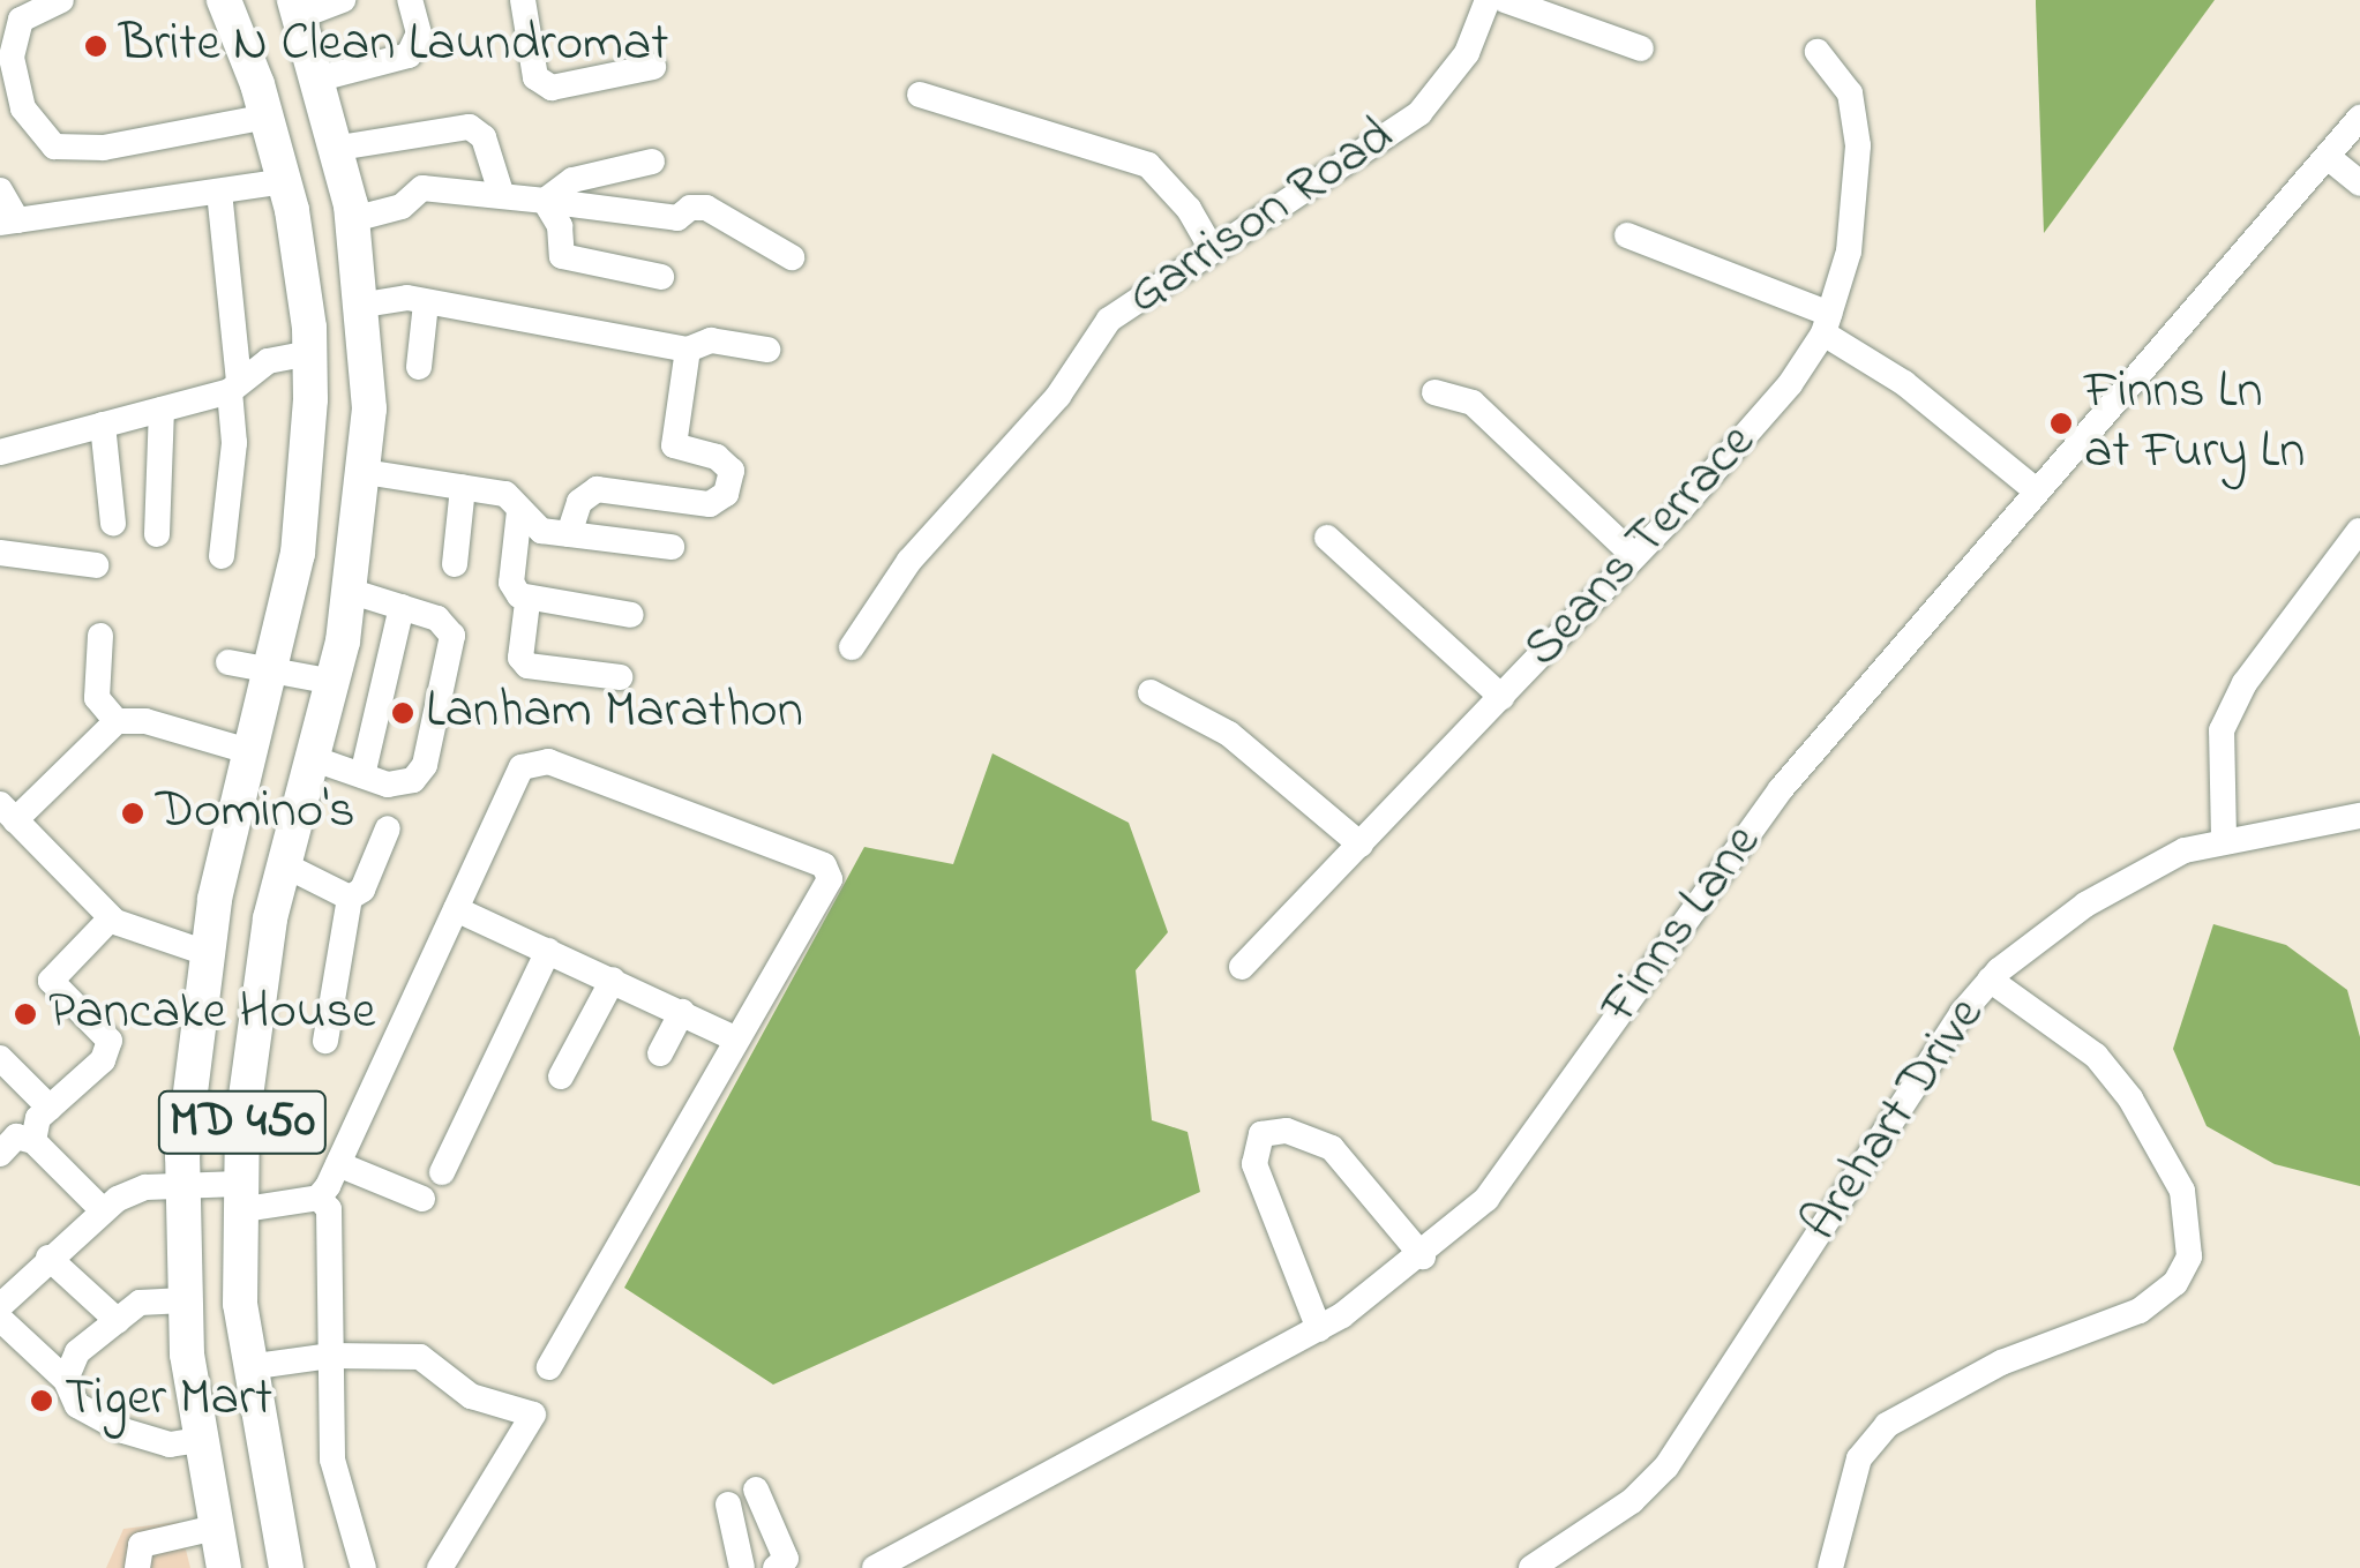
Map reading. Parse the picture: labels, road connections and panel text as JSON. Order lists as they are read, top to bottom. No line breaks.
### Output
{"streets":{"main road":["MD 450"],"street":["Garrison Road","Seans Terrace","Finns Lane","Arehart Drive"]},"places":["Brite N Clean Laundromat","Finns Ln at Fury Ln","Lanham Marathon","Domino's","Pancake House","Tiger Mart"]}
